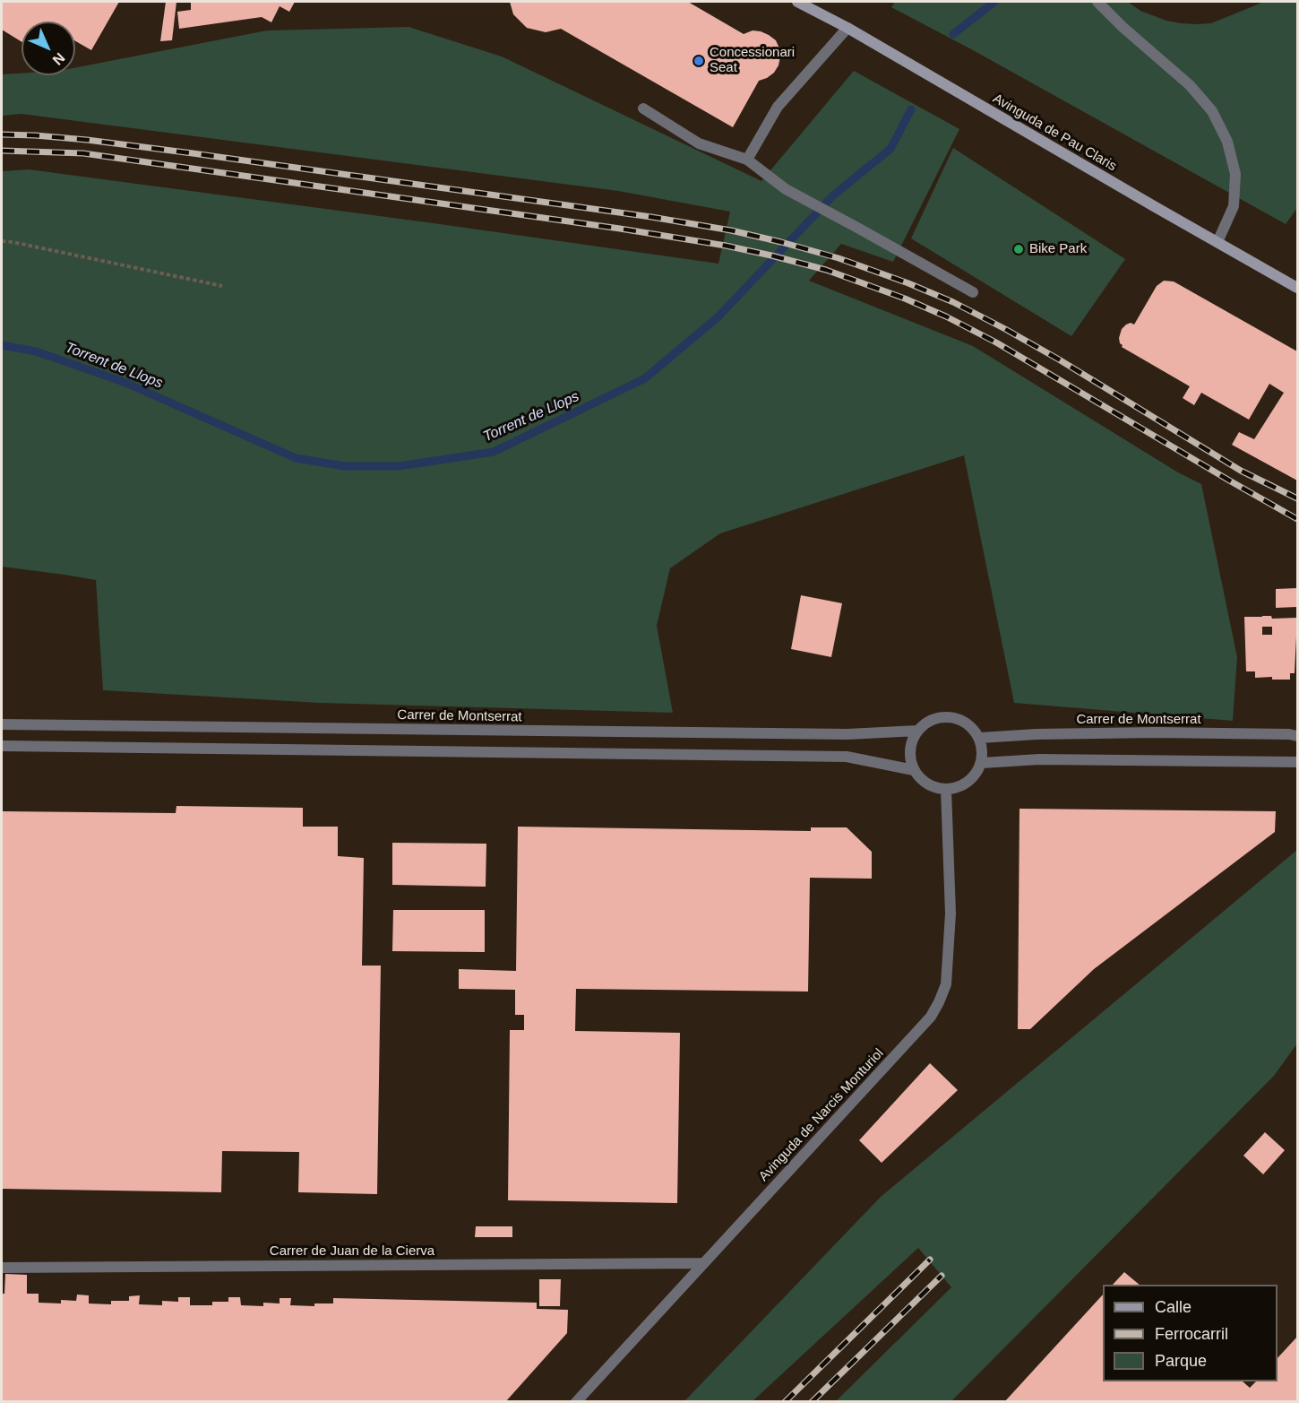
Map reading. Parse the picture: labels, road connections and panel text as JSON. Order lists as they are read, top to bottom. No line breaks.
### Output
{"streets":{"main road":["Avinguda de Pau Claris"],"street":["Carrer de Montserrat","Avinguda de Narcis Monturiol","Carrer de Juan de la Cierva"]},"crossings":[["Carrer de Montserrat","Avinguda de Narcis Monturiol"],["Avinguda de Narcis Monturiol","Carrer de Juan de la Cierva"]],"water":["Torrent de Llops"],"places":["Concessionari Seat","Bike Park"],"legend":["Calle","Ferrocarril","Parque"],"north":"bottom right"}
